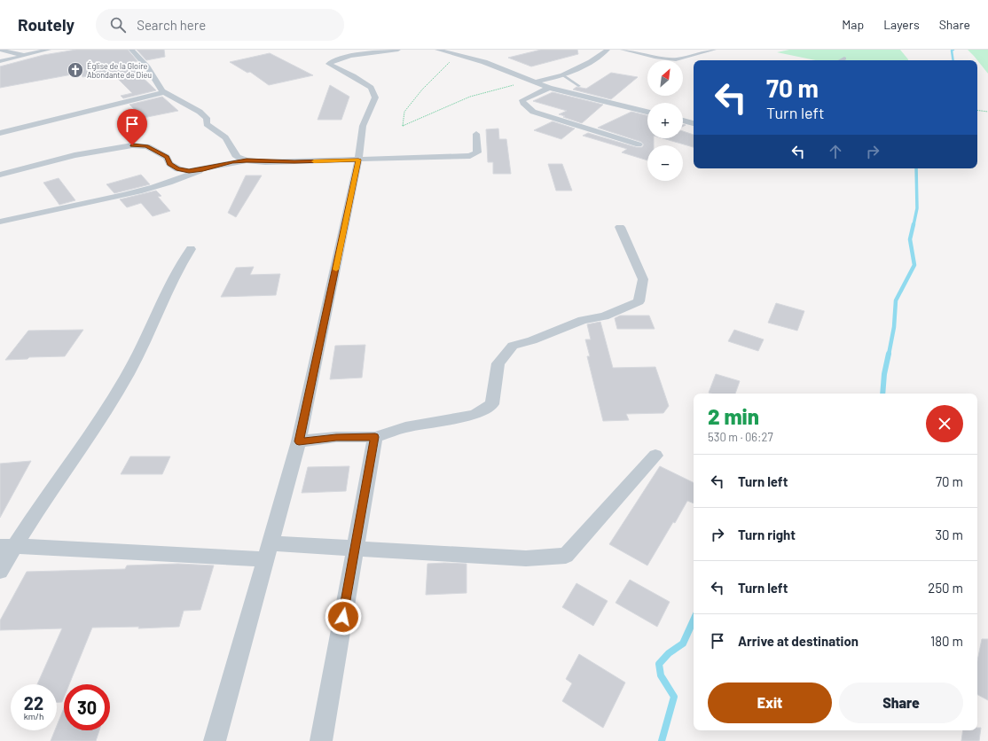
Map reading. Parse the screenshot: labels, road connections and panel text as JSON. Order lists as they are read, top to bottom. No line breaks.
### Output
{"places":{"church":["Église de la Gloire Abondante de Dieu"]},"north":"top right","page":{"header":"Routely","search":"Search here","nav":["Map","Layers","Share"],"map_buttons":["+","−"],"turn":["70 m","Turn left"],"heading":["2 min","530 m · 06:27"],"list":[{"name":"Turn left","value":"70 m"},{"name":"Turn right","value":"30 m"},{"name":"Turn left","value":"250 m"},{"name":"Arrive at destination","value":"180 m"}],"buttons":["Exit","Share"],"speed":"22 km/h","limit":"30"}}
